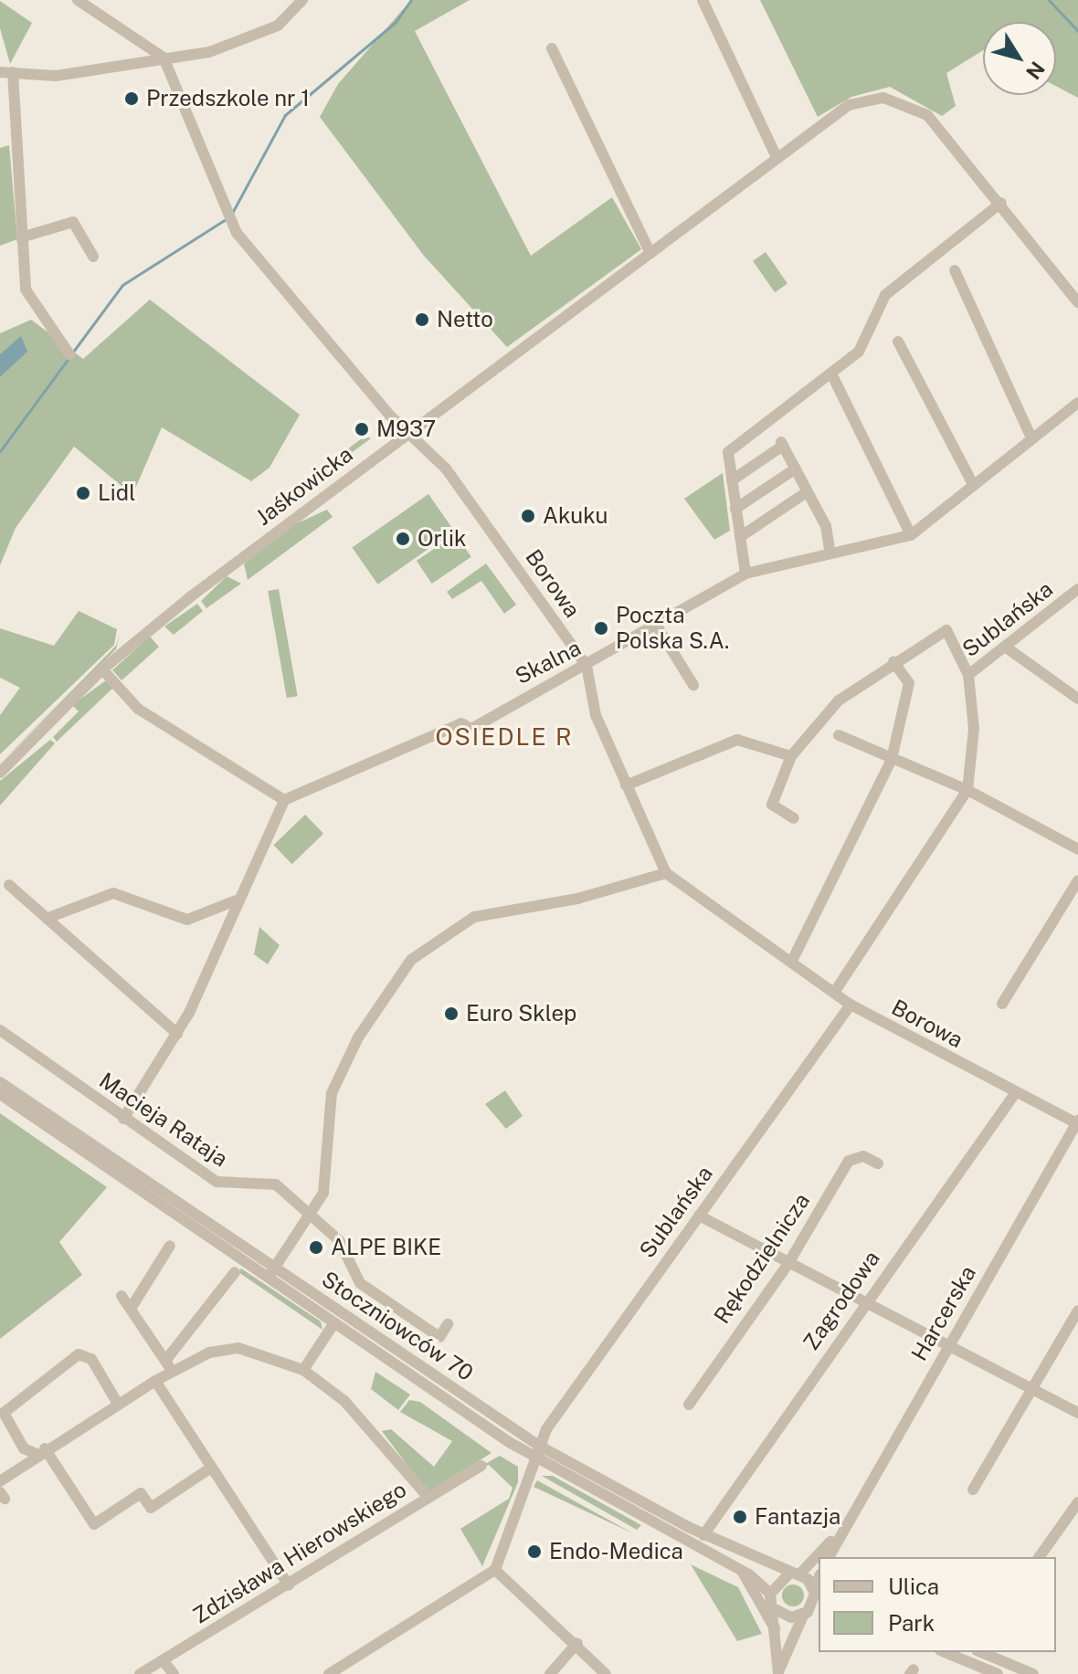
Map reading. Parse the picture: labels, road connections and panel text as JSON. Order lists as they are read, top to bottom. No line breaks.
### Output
{"streets":{"street":["Jaśkowicka","Borowa","Sublańska","Skalna","Macieja Rataja","Rękodzielnicza","Zagrodowa","Harcerska","Stoczniowców 70","Zdzisława Hierowskiego"]},"crossings":[["Jaśkowicka","Borowa"],["Borowa","Sublańska"],["Borowa","Skalna"],["Borowa","Zagrodowa"],["Borowa","Harcerska"],["Sublańska","Stoczniowców 70"],["Zagrodowa","Stoczniowców 70"],["Harcerska","Stoczniowców 70"]],"districts":["OSIEDLE R"],"places":["Przedszkole nr 1","Netto","M937","Lidl","Akuku","Orlik","Poczta Polska S.A.","Euro Sklep","ALPE BIKE","Fantazja","Endo-Medica"],"legend":["Ulica","Park"],"north":"bottom right"}
